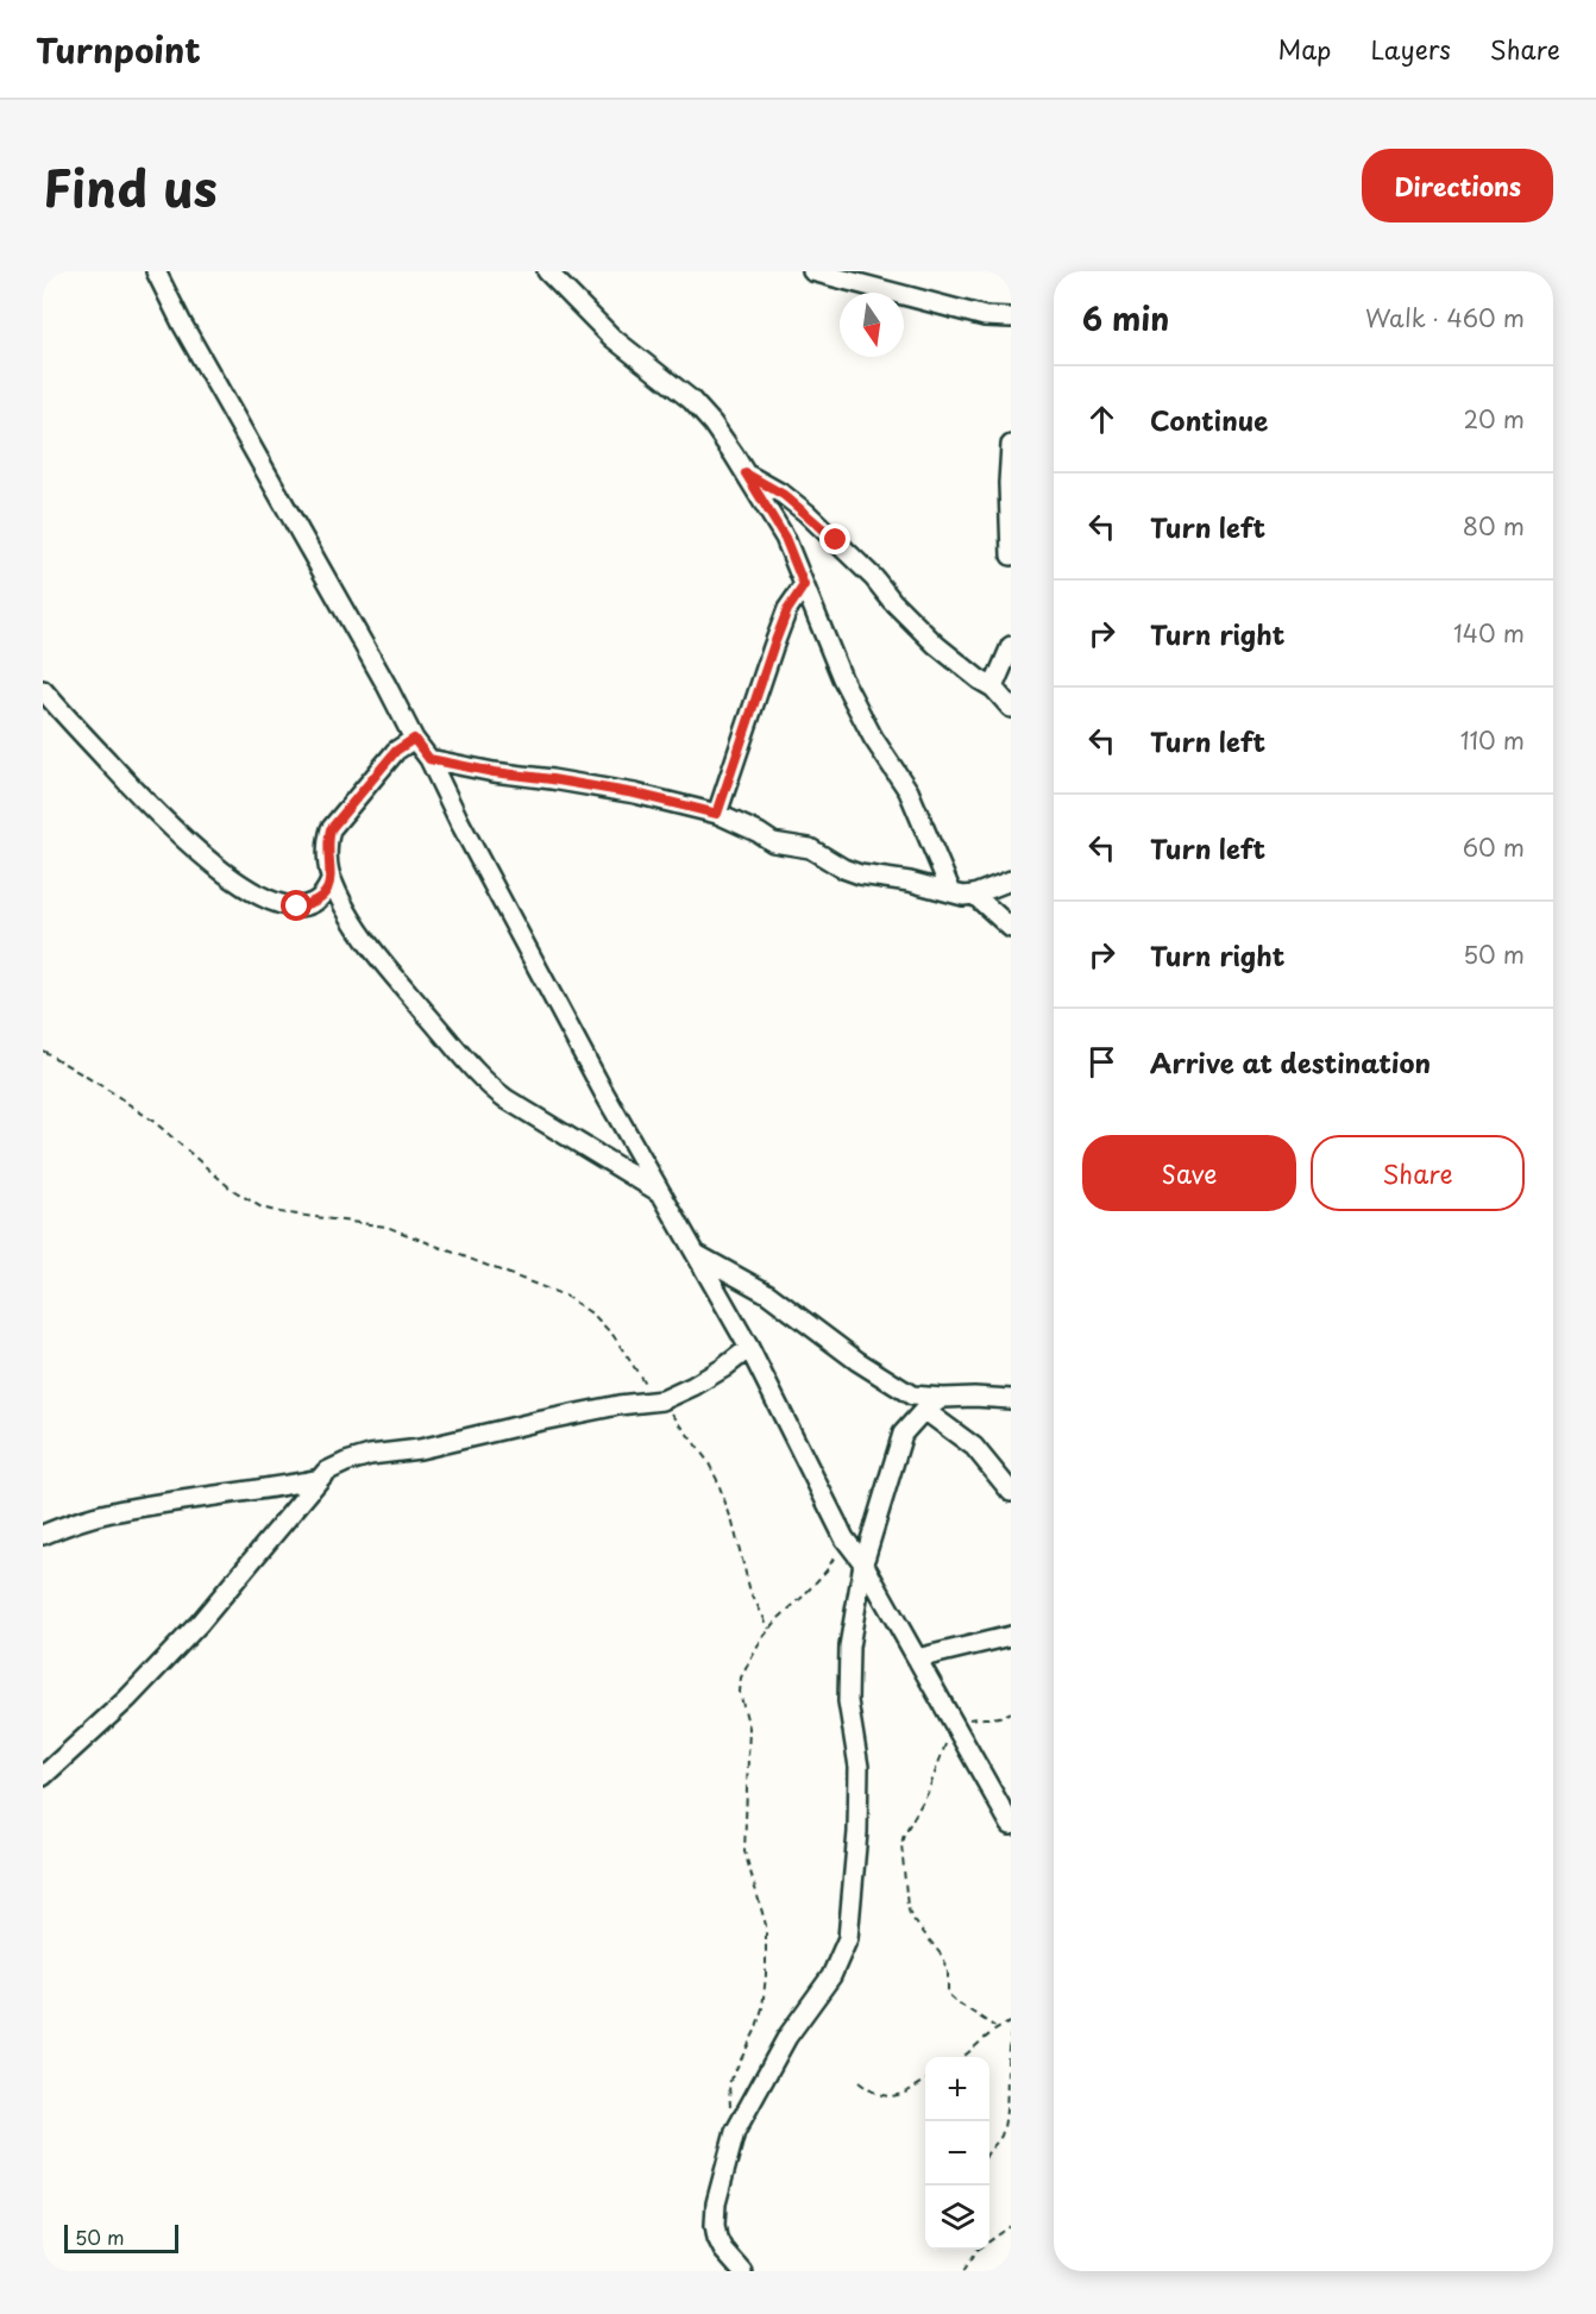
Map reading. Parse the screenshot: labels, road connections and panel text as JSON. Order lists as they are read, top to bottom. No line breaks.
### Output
{"scale_bar":"50 m","north":"bottom","page":{"header":"Turnpoint","nav":["Map","Layers","Share"],"title":"Find us","buttons":["Directions",["Save","Share"]],"heading":["6 min","Walk · 460 m"],"list":[["Continue","20 m"],["Turn left","80 m"],["Turn right","140 m"],["Turn left","110 m"],["Turn left","60 m"],["Turn right","50 m"],"Arrive at destination"],"map_buttons":["+","−"],"scale":"50 m"}}
